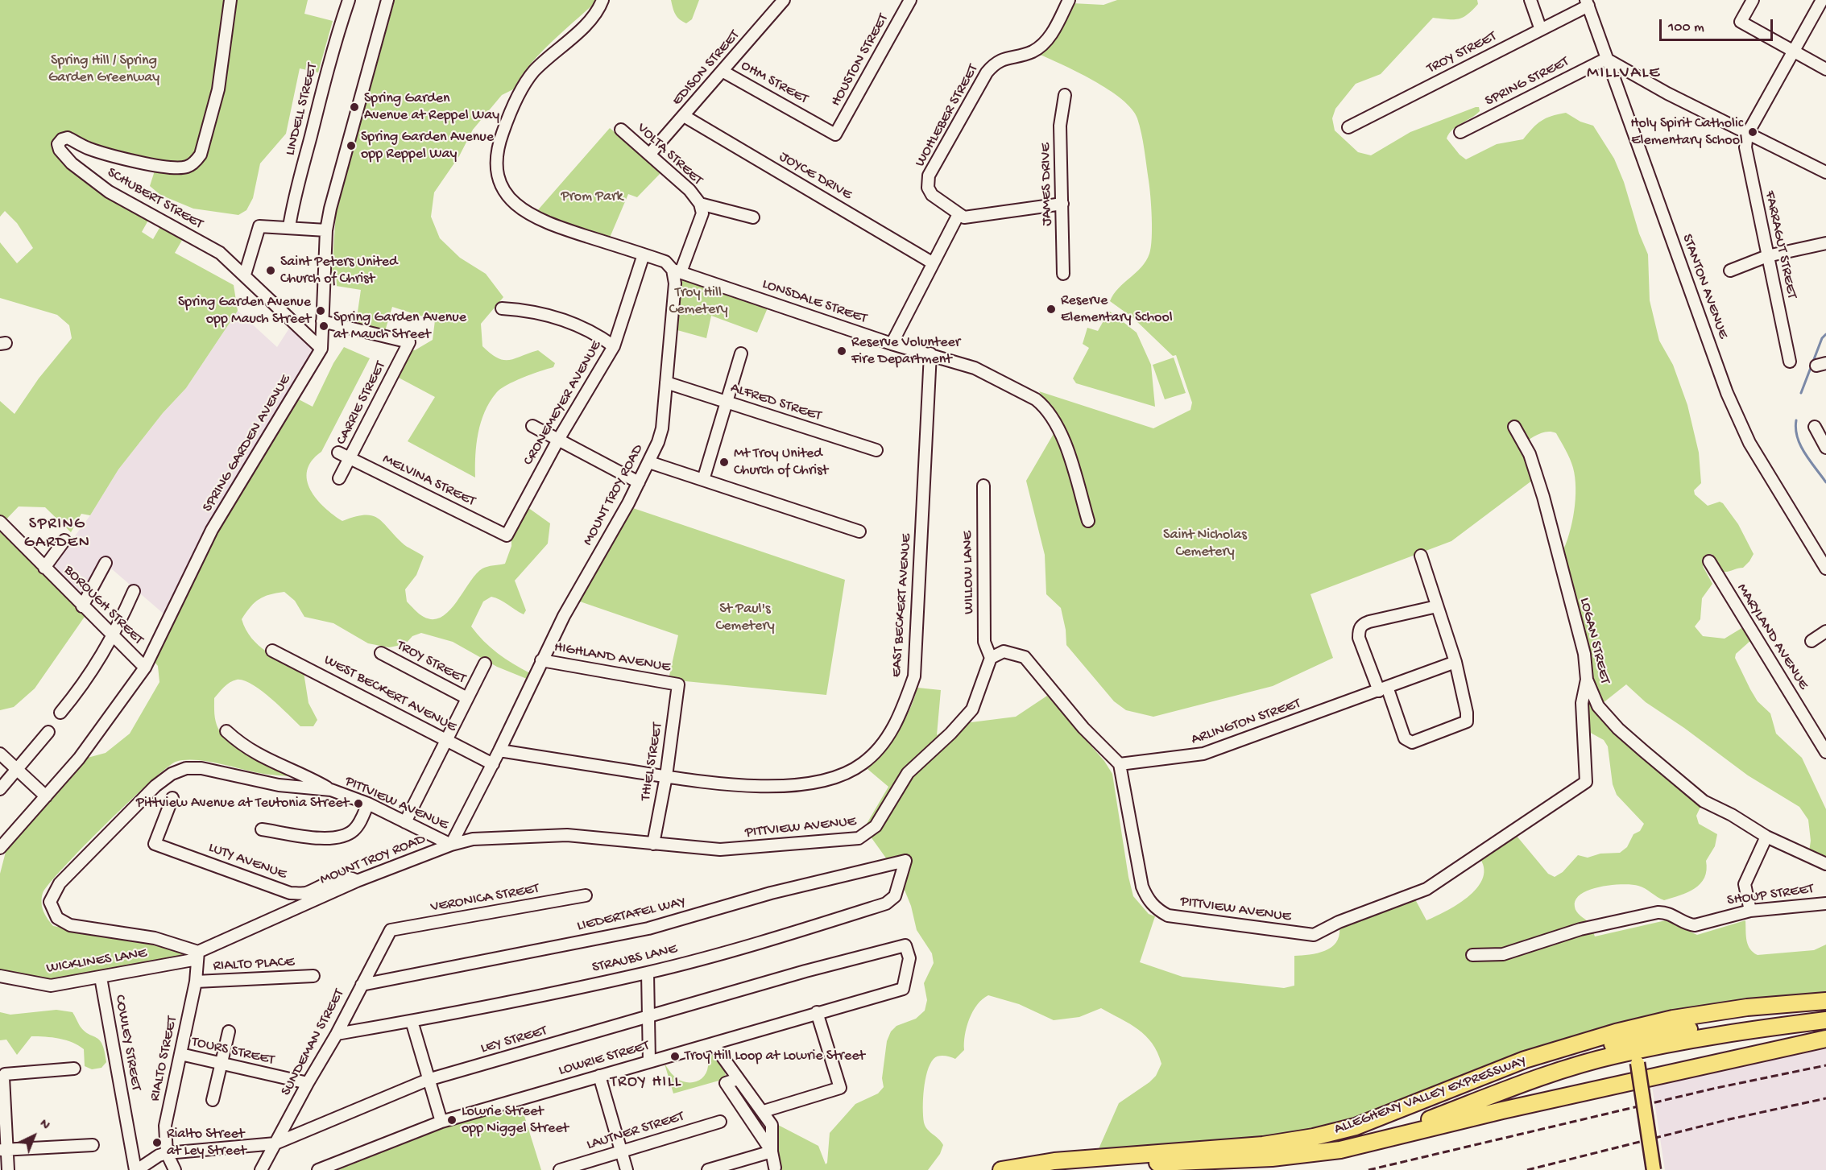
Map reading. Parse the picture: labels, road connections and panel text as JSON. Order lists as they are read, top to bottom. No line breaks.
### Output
{"streets":{"highway":["ALLEGHENY VALLEY EXPRESSWAY"],"street":["TROY STREET","HOUSTON STREET","EDISON STREET","SPRING STREET","OHM STREET","LINDELL STREET","WOHLEBER STREET","VOLTA STREET","JOYCE DRIVE","JAMES DRIVE","SCHUBERT STREET","FARRAGUT STREET","STANTON AVENUE","LONSDALE STREET","ALFRED STREET","CARRIE STREET","CRONEMEYER AVENUE","SPRING GARDEN AVENUE","MELVINA STREET","MOUNT TROY ROAD","WILLOW LANE","BOROUGH STREET","EAST BECKERT AVENUE","MARYLAND AVENUE","LOGAN STREET","HIGHLAND AVENUE","WEST BECKERT AVENUE","ARLINGTON STREET","THIEL STREET","PITTVIEW AVENUE","LUTY AVENUE","SHOUP STREET","VERONICA STREET","LIEDERTAFEL WAY","STRAUBS LANE","WICKLINES LANE","RIALTO PLACE","LEY STREET","COWLEY STREET","SUNDEMAN STREET","TOURS STREET","RIALTO STREET","LOWRIE STREET","LAUTNER STREET"]},"crossings":[["TROY STREET","STANTON AVENUE"],["HOUSTON STREET","OHM STREET"],["EDISON STREET","OHM STREET"],["EDISON STREET","VOLTA STREET"],["EDISON STREET","JOYCE DRIVE"],["SPRING STREET","STANTON AVENUE"],["SCHUBERT STREET","SPRING GARDEN AVENUE"],["LONSDALE STREET","MOUNT TROY ROAD"],["LONSDALE STREET","EAST BECKERT AVENUE"],["ALFRED STREET","MOUNT TROY ROAD"],["CARRIE STREET","SPRING GARDEN AVENUE"],["CARRIE STREET","MELVINA STREET"],["CRONEMEYER AVENUE","MELVINA STREET"],["SPRING GARDEN AVENUE","BOROUGH STREET"],["MOUNT TROY ROAD","EAST BECKERT AVENUE"],["MOUNT TROY ROAD","HIGHLAND AVENUE"],["MOUNT TROY ROAD","WEST BECKERT AVENUE"],["MOUNT TROY ROAD","PITTVIEW AVENUE"],["MOUNT TROY ROAD","LUTY AVENUE"],["MOUNT TROY ROAD","WICKLINES LANE"],["MOUNT TROY ROAD","RIALTO STREET"],["WILLOW LANE","PITTVIEW AVENUE"],["EAST BECKERT AVENUE","THIEL STREET"],["LOGAN STREET","PITTVIEW AVENUE"],["HIGHLAND AVENUE","THIEL STREET"],["ARLINGTON STREET","PITTVIEW AVENUE"],["THIEL STREET","PITTVIEW AVENUE"],["PITTVIEW AVENUE","WICKLINES LANE"],["PITTVIEW AVENUE","RIALTO STREET"],["VERONICA STREET","SUNDEMAN STREET"],["LIEDERTAFEL WAY","STRAUBS LANE"],["LIEDERTAFEL WAY","SUNDEMAN STREET"],["STRAUBS LANE","SUNDEMAN STREET"],["WICKLINES LANE","COWLEY STREET"],["WICKLINES LANE","RIALTO STREET"],["RIALTO PLACE","RIALTO STREET"],["LEY STREET","COWLEY STREET"],["LEY STREET","SUNDEMAN STREET"],["LEY STREET","RIALTO STREET"],["LEY STREET","LOWRIE STREET"],["SUNDEMAN STREET","TOURS STREET"],["TOURS STREET","RIALTO STREET"]],"districts":["MILLVALE","SPRING GARDEN","TROY HILL"],"parks":["Spring Hill / Spring Garden Greenway","Prom Park","Troy Hill Cemetery","Saint Nicholas Cemetery","St Paul's Cemetery"],"places":["Spring Garden Avenue at Reppel Way","Holy Spirit Catholic Elementary School","Spring Garden Avenue opp Reppel Way","Saint Peters United Church of Christ","Reserve Elementary School","Spring Garden Avenue opp Mauch Street","Spring Garden Avenue at Mauch Street","Reserve Volunteer Fire Department","Mt Troy United Church of Christ","Pittview Avenue at Teutonia Street","Troy Hill Loop at Lowrie Street","Lowrie Street opp Niggel Street","Rialto Street at Ley Street"],"scale_bar":"100 m","north":"top right"}
